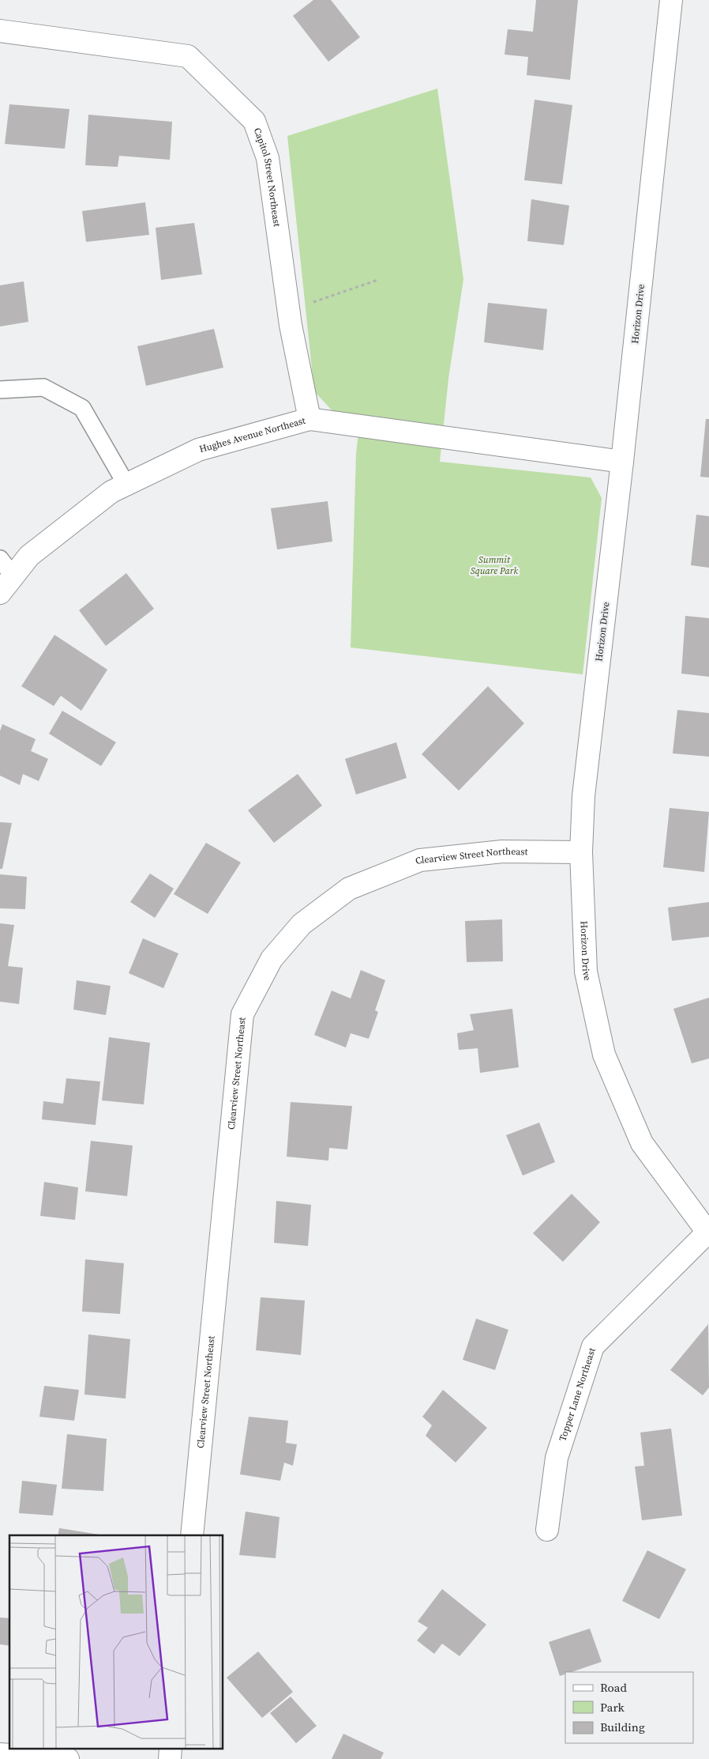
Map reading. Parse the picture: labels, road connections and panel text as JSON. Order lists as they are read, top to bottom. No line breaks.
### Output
{"streets":{"street":["Capitol Street Northeast","Horizon Drive","Hughes Avenue Northeast","Clearview Street Northeast","Topper Lane Northeast"]},"crossings":[["Capitol Street Northeast","Hughes Avenue Northeast"],["Horizon Drive","Hughes Avenue Northeast"],["Horizon Drive","Clearview Street Northeast"],["Horizon Drive","Topper Lane Northeast"]],"parks":["Summit Square Park"],"legend":["Road","Park","Building"]}
